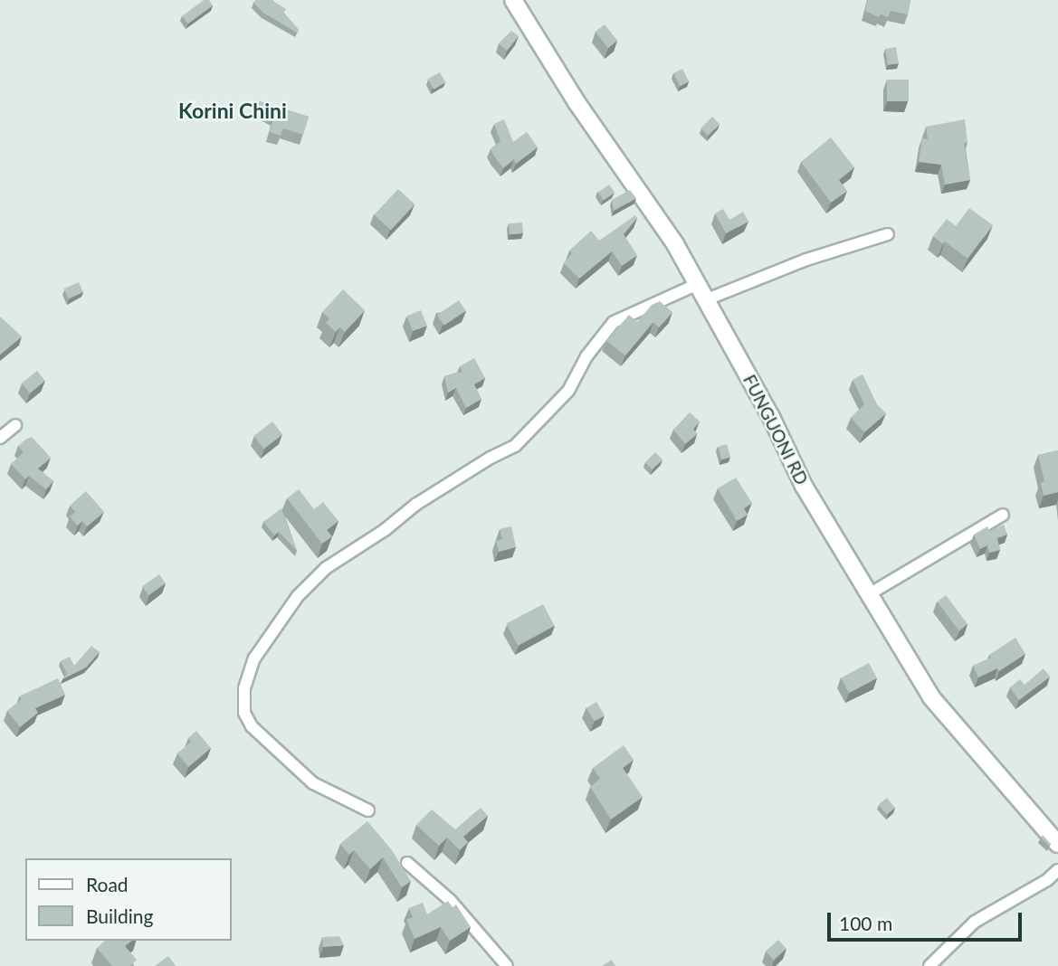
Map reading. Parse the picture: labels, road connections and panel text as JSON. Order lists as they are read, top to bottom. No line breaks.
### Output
{"streets":{"street":["FUNGUONI RD"]},"districts":["Korini Chini"],"legend":["Road","Building"],"scale_bar":"100 m"}
